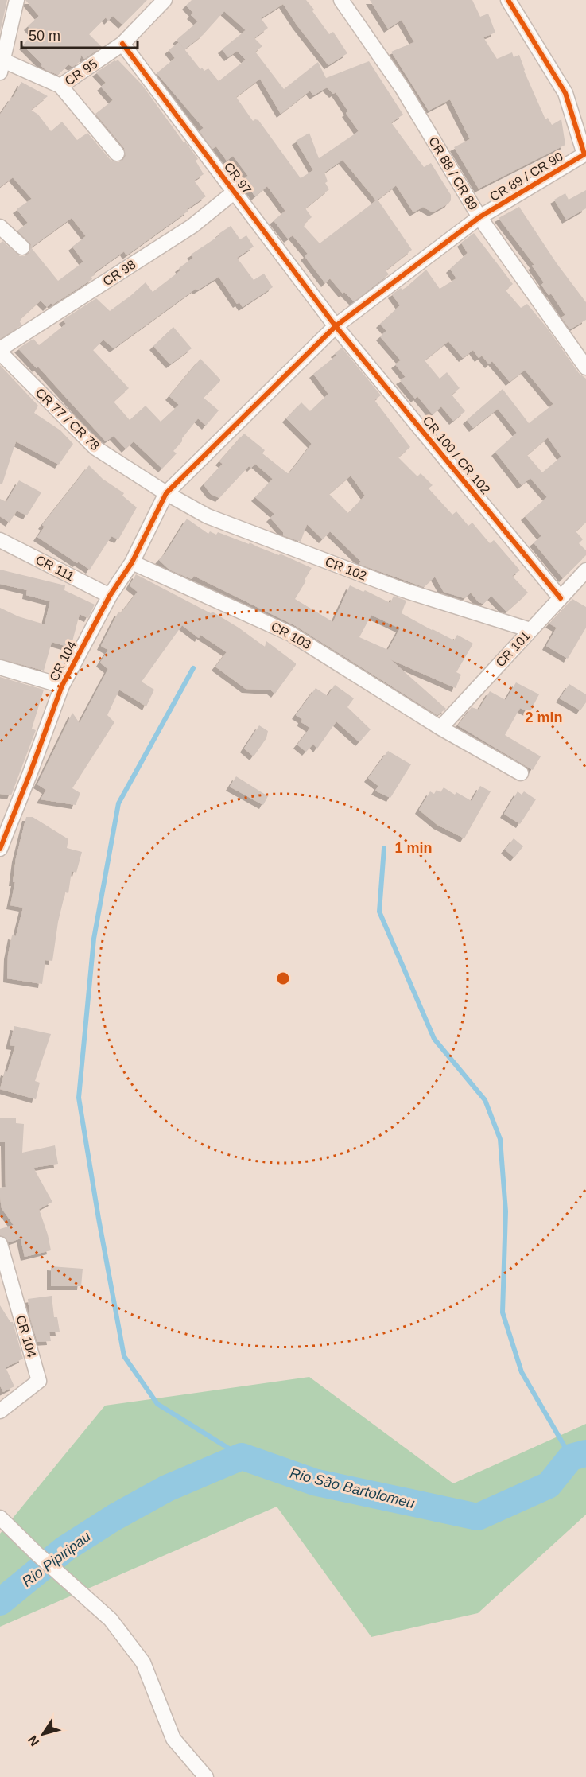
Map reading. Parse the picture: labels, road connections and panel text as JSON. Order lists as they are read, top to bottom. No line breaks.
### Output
{"streets":{"street":["CR 95","CR 88 / CR 89","CR 89 / CR 90","CR 97","CR 98","CR 77 / CR 78","CR 100 / CR 102","CR 111","CR 102","CR 103","CR 101","CR 104"]},"crossings":[["CR 95","CR 97"],["CR 88 / CR 89","CR 89 / CR 90"],["CR 89 / CR 90","CR 97"],["CR 89 / CR 90","CR 100 / CR 102"],["CR 89 / CR 90","CR 104"],["CR 97","CR 98"],["CR 97","CR 100 / CR 102"],["CR 97","CR 104"],["CR 98","CR 77 / CR 78"],["CR 77 / CR 78","CR 102"],["CR 77 / CR 78","CR 104"],["CR 100 / CR 102","CR 101"],["CR 100 / CR 102","CR 104"],["CR 111","CR 104"],["CR 102","CR 101"],["CR 102","CR 104"],["CR 103","CR 101"],["CR 103","CR 104"]],"water":["Rio São Bartolomeu","Rio Pipiripau"],"scale_bar":"50 m","north":"bottom left","rings":["2 min","1 min"]}
